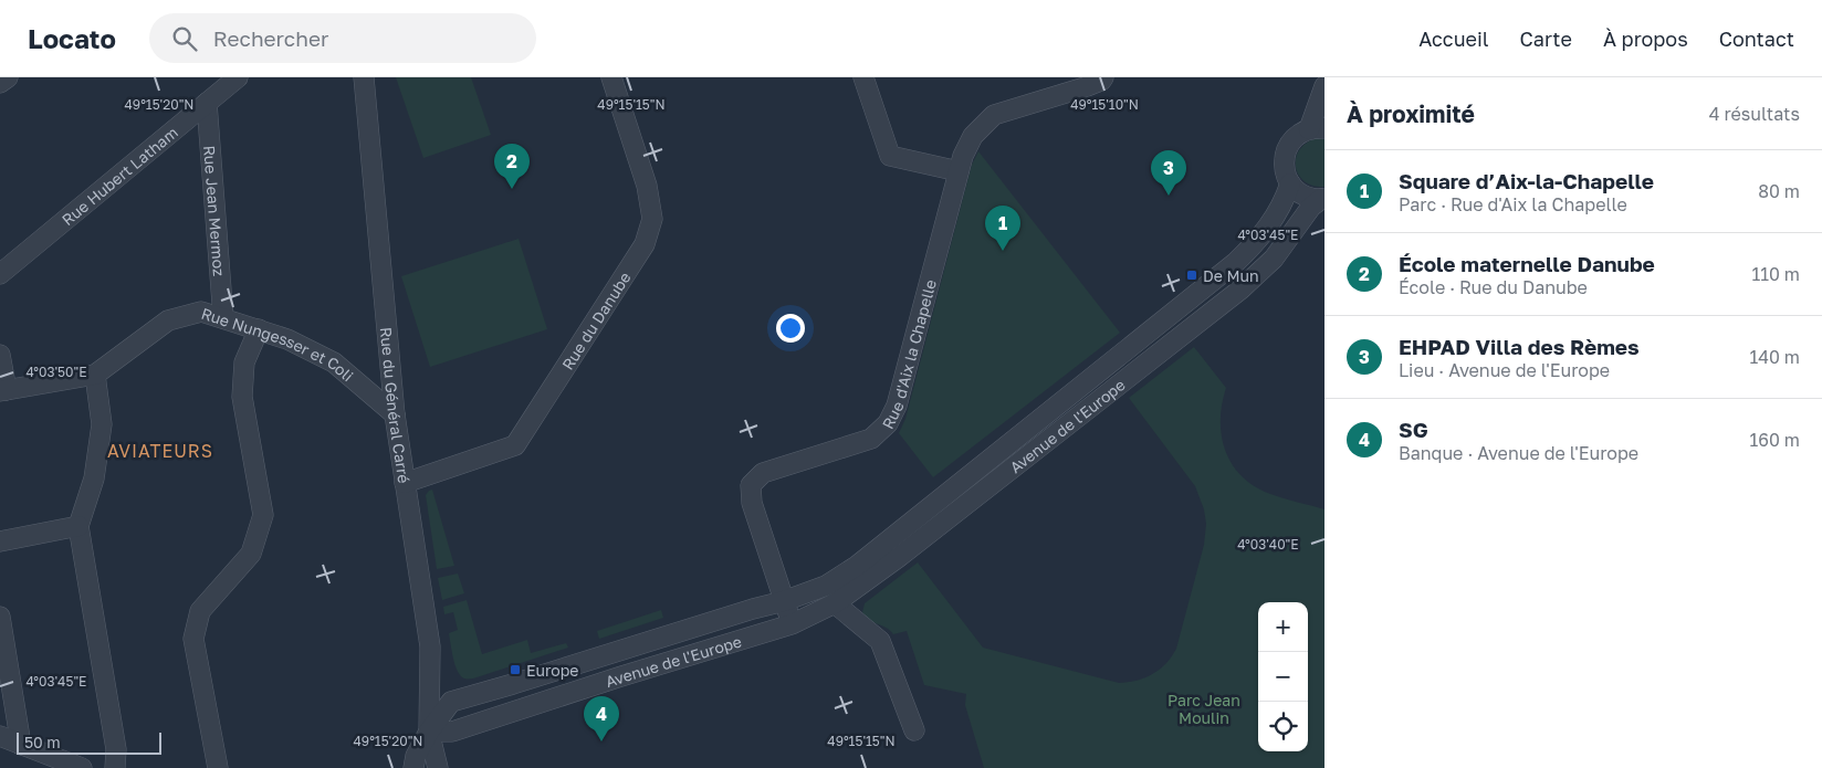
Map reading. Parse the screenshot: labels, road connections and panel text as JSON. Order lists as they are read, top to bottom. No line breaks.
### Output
{"streets":{"street":["Rue Hubert Latham","Rue Jean Mermoz","Rue du Danube","Rue Nungesser et Coli","Rue d'Aix la Chapelle","Rue du Général Carré","Avenue de l'Europe"]},"crossings":[["Rue Hubert Latham","Rue Jean Mermoz"],["Rue Jean Mermoz","Rue Nungesser et Coli"],["Rue du Danube","Rue du Général Carré"],["Rue Nungesser et Coli","Rue du Général Carré"],["Rue d'Aix la Chapelle","Avenue de l'Europe"],["Rue du Général Carré","Avenue de l'Europe"]],"districts":["AVIATEURS"],"parks":["Parc Jean Moulin"],"places":{"transit":["De Mun","Europe"]},"scale_bar":"50 m","page":{"header":"Locato","search":"Rechercher","nav":["Accueil","Carte","À propos","Contact"],"heading":["À proximité","4 résultats"],"pins":["2","3","1","4"],"list":[{"mark":"1","name":"Square d’Aix-la-Chapelle","note":"Parc · Rue d'Aix la Chapelle","value":"80 m"},{"mark":"2","name":"École maternelle Danube","note":"École · Rue du Danube","value":"110 m"},{"mark":"3","name":"EHPAD Villa des Rèmes","note":"Lieu · Avenue de l'Europe","value":"140 m"},{"mark":"4","name":"SG","note":"Banque · Avenue de l'Europe","value":"160 m"}],"map_buttons":["+","−"],"scale":"50 m"},"coordinates":["49°15'20\"N","49°15'15\"N","49°15'10\"N","4°03'45\"E","4°03'50\"E","4°03'40\"E"]}
